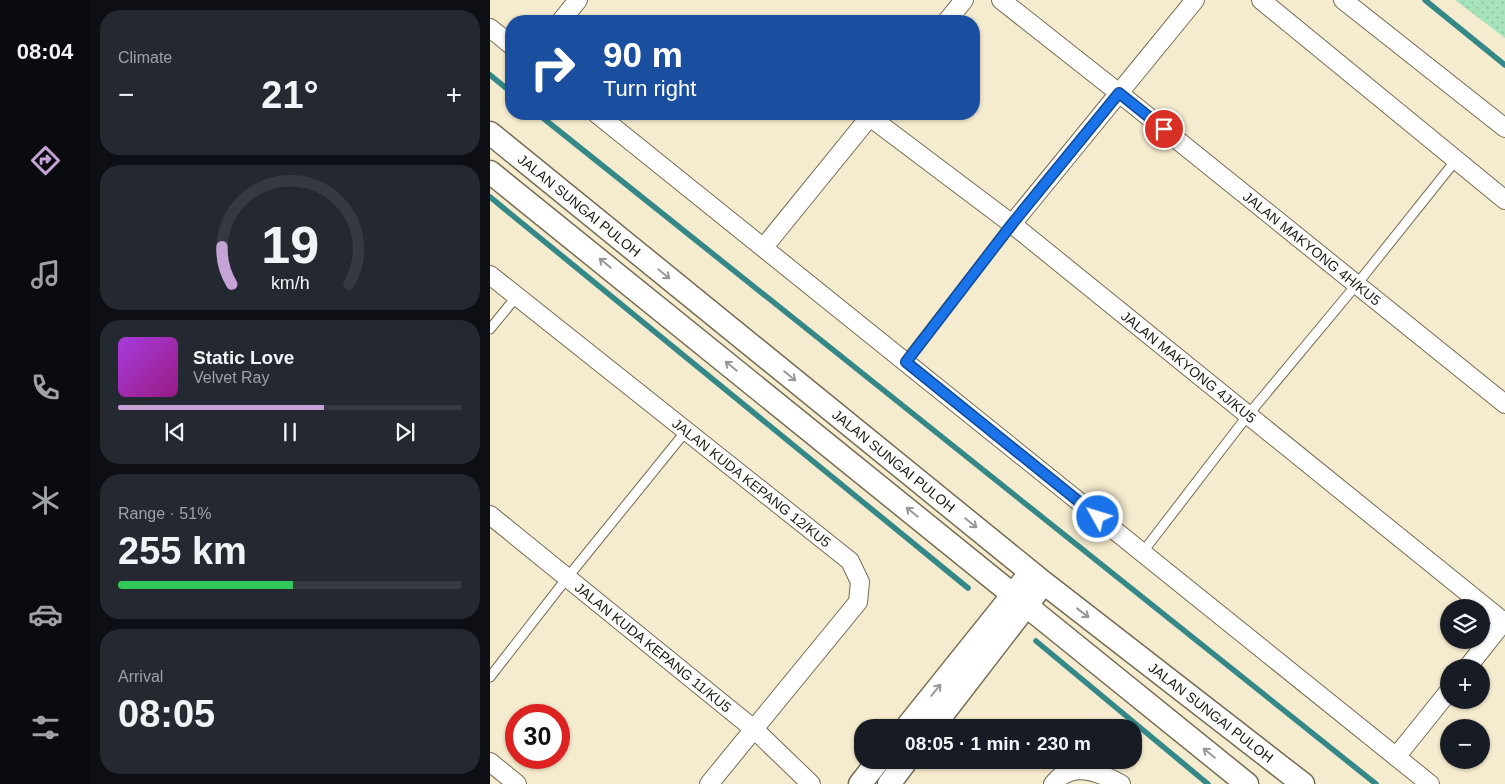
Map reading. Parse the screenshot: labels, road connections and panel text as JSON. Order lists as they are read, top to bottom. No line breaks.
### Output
{"streets":{"street":["JALAN SUNGAI PULOH","JALAN MAKYONG 4H/KU5","JALAN MAKYONG 4J/KU5","JALAN KUDA KEPANG 12/KU5","JALAN KUDA KEPANG 11/KU5"]},"crossings":[["JALAN KUDA KEPANG 12/KU5","JALAN KUDA KEPANG 11/KU5"]],"page":{"tabs":"08:04","tile":["Climate",["Range · 51%","255 km"],["Arrival","08:05"]],"turn":["90 m","Turn right"],"heat":["−","21°","+"],"song":["Static Love","Velvet Ray"],"map_buttons":["+","−"],"limit":"30","trip":"08:05 · 1 min · 230 m","gauge":["19","km/h"]}}
